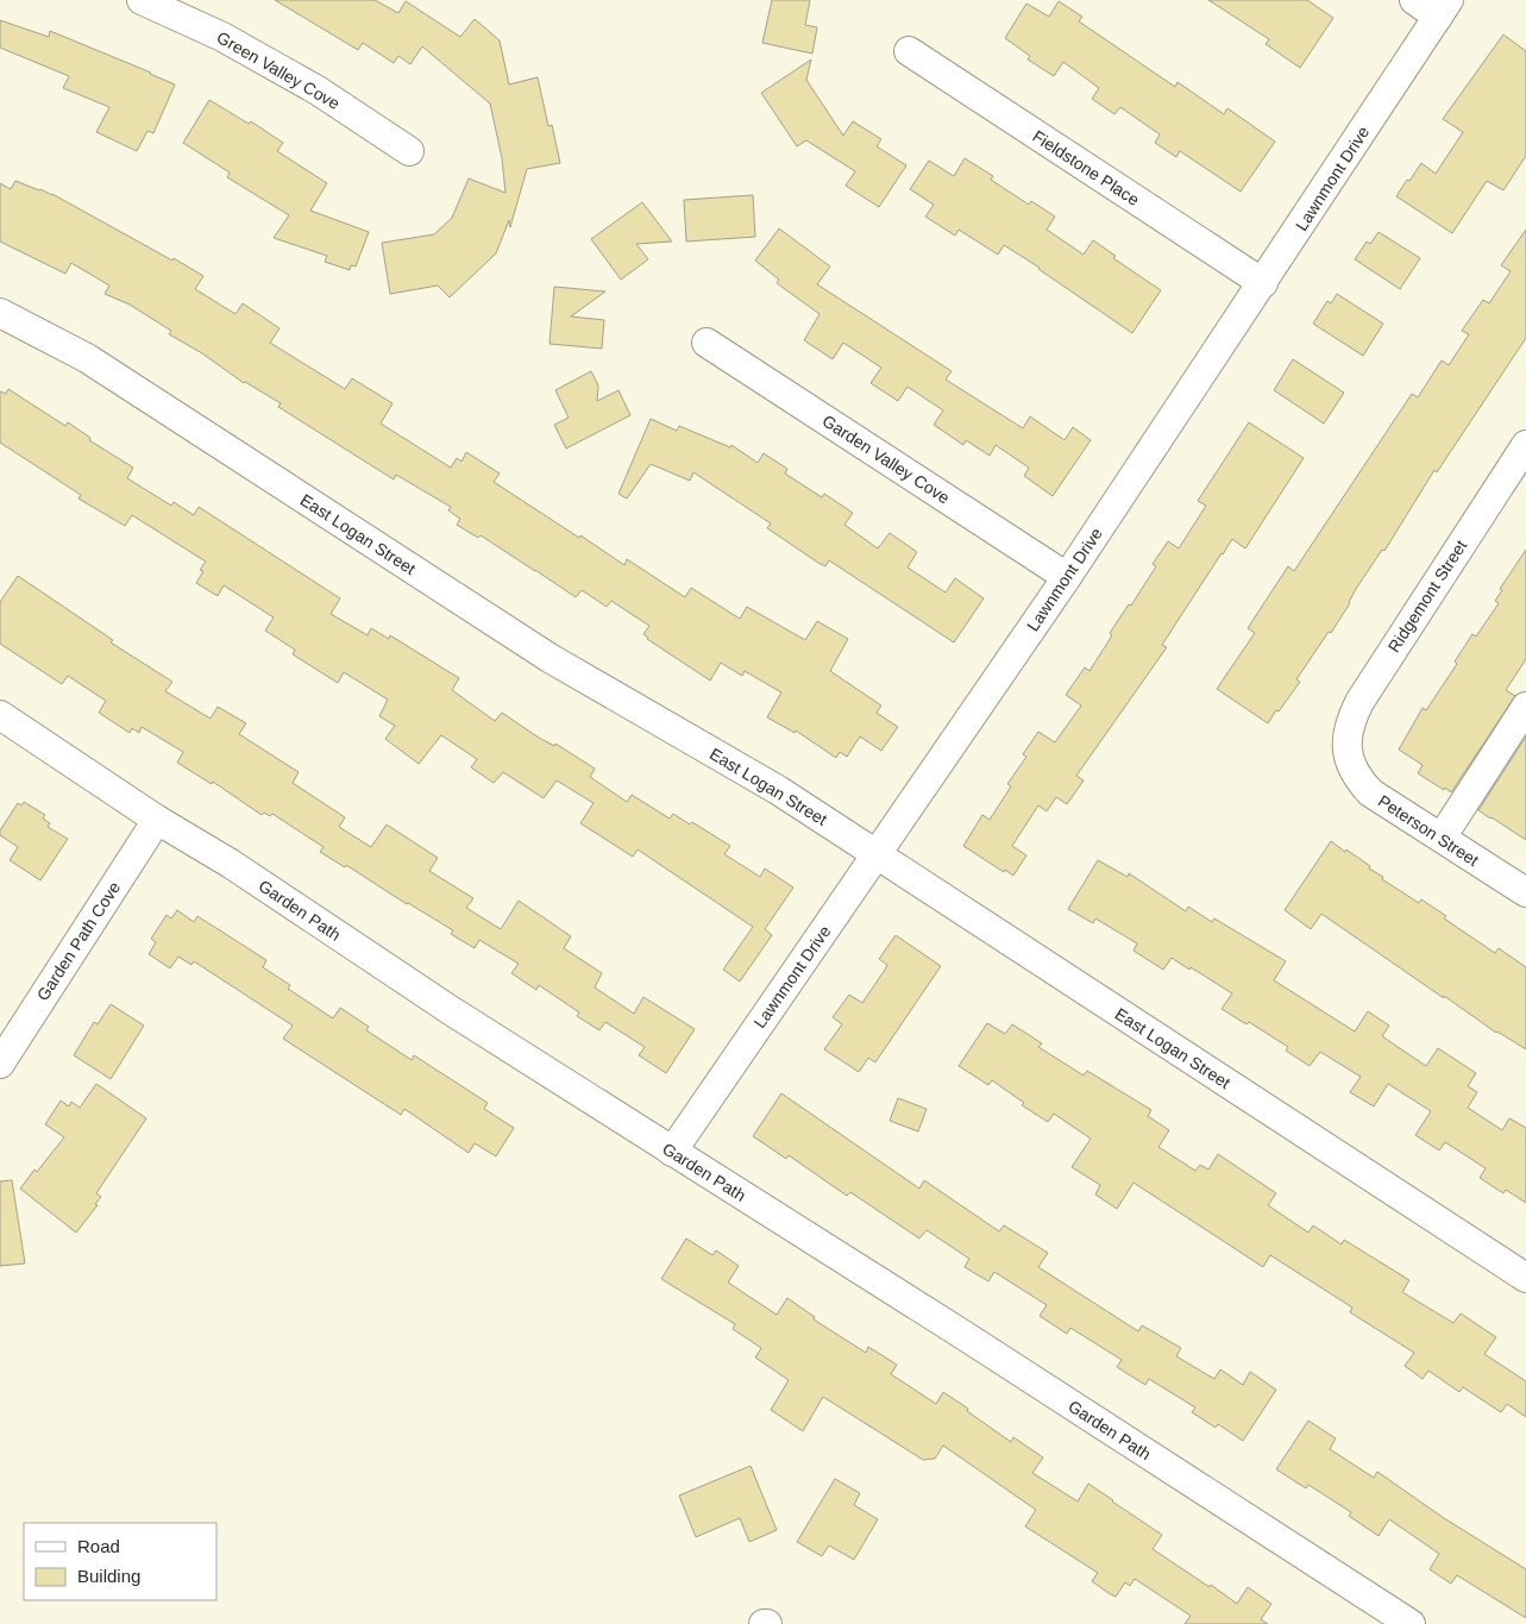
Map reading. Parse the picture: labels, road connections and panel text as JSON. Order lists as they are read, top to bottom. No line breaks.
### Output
{"streets":{"street":["Green Valley Cove","Fieldstone Place","Lawnmont Drive","Garden Valley Cove","East Logan Street","Ridgemont Street","Peterson Street","Garden Path","Garden Path Cove"]},"crossings":[["Fieldstone Place","Lawnmont Drive"],["Lawnmont Drive","Garden Valley Cove"],["Lawnmont Drive","East Logan Street"],["Lawnmont Drive","Garden Path"],["Ridgemont Street","Peterson Street"],["Garden Path","Garden Path Cove"]],"legend":["Road","Building"]}
